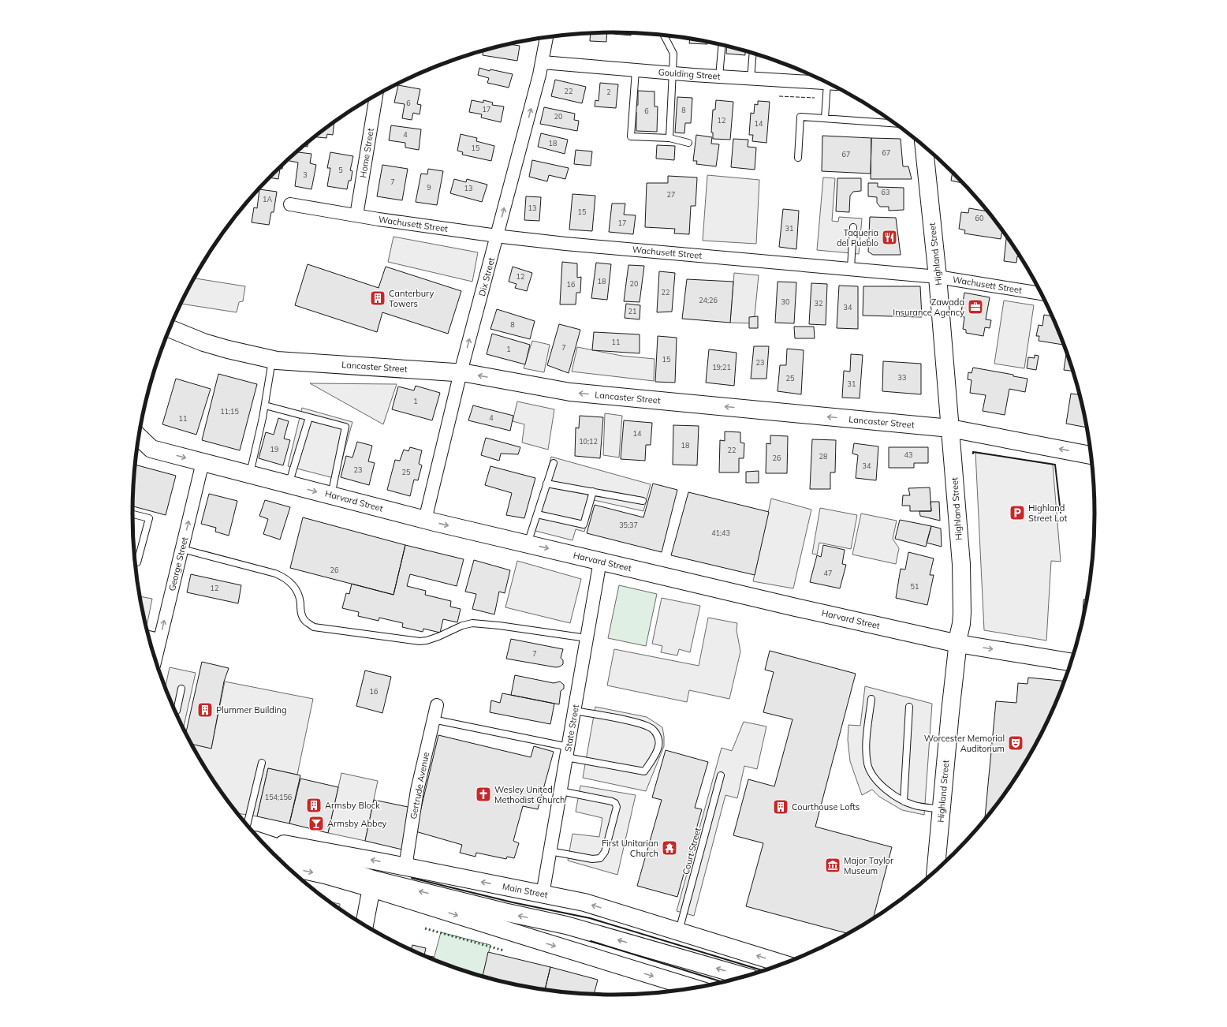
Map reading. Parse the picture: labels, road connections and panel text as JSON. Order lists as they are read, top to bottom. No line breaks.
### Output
{"streets":{"main road":["Highland Street","Lancaster Street","Harvard Street","Main Street"],"street":["Goulding Street","Home Street","Wachusett Street","Dix Street","George Street","State Street","Gertrude Avenue"],"lane":["Court Street"]},"crossings":[["Goulding Street","Dix Street"],["Home Street","Wachusett Street"],["Wachusett Street","Highland Street"],["Wachusett Street","Dix Street"],["Highland Street","Lancaster Street"],["Highland Street","Harvard Street"],["Dix Street","Lancaster Street"],["Dix Street","Harvard Street"],["Harvard Street","George Street"],["Harvard Street","State Street"],["State Street","Main Street"],["Gertrude Avenue","Main Street"],["Court Street","Main Street"]],"one_way":["Dix Street","Lancaster Street","Harvard Street","George Street"],"places":{"restaurant":["Taqueria del Pueblo"],"building":["Canterbury Towers","Plummer Building","Armsby Block","Courthouse Lofts"],"office":["Zawada Insurance Agency"],"parking":["Highland Street Lot"],"theatre":["Worcester Memorial Auditorium"],"church":["Wesley United Methodist Church"],"bar":["Armsby Abbey"],"temple":["First Unitarian Church"],"museum":["Major Taylor Museum"]},"house_numbers":["22","2","6","17","8","6","20","12","14","4","18","15","67","67","5","3","7","9","13","63","27","1A","13","15","60","17","31","12","18","20","16","22","24;26","30","32","34","21","8","11","7","1","15","23","19;21","33","25","31","1","11;15","4","11","14","10;12","18","19","22","43","28","26","34","23","25","35;37","41;43","26","47","51","12","7","16","154;156"]}
